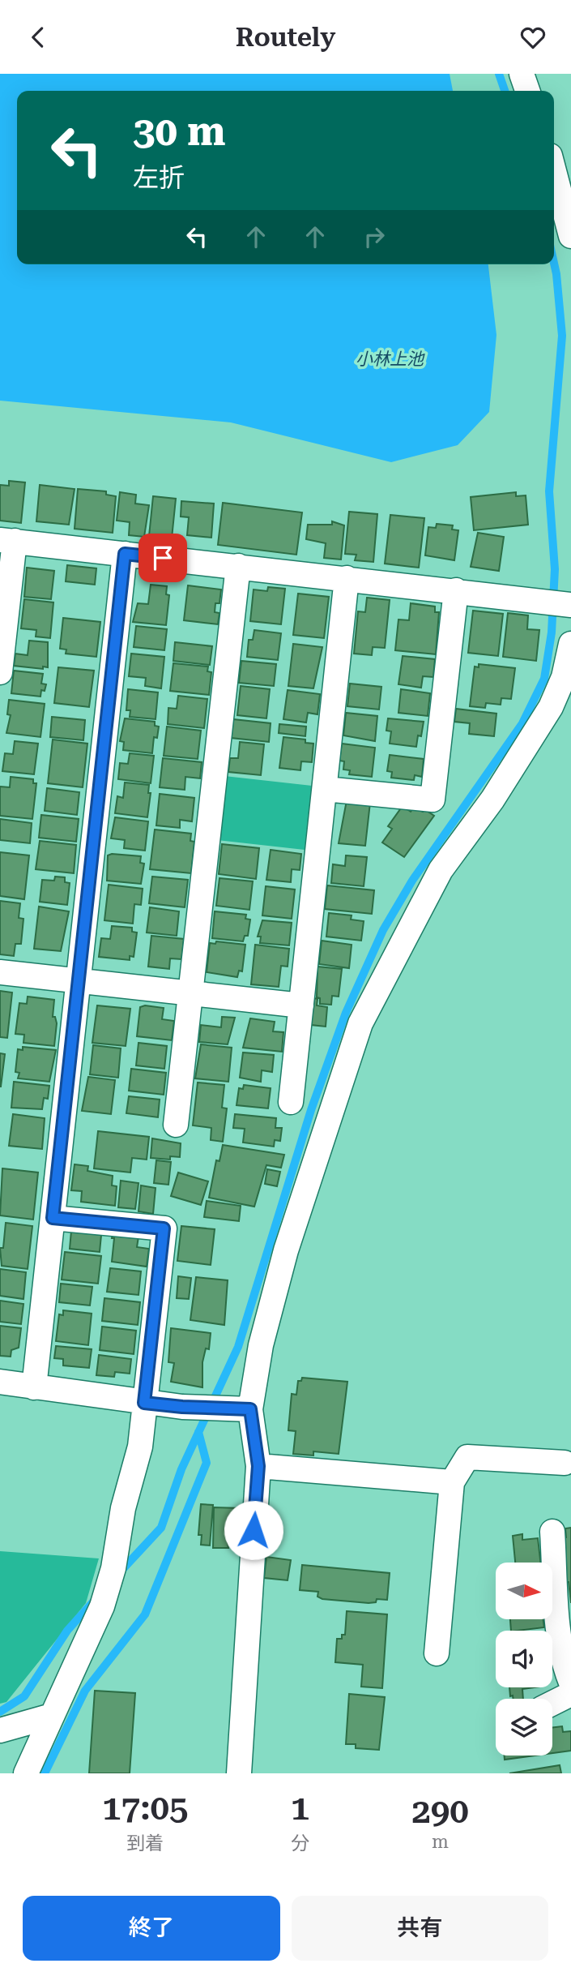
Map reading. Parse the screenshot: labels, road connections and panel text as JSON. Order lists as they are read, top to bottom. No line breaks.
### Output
{"water":["小林上池"],"north":"right","page":{"header":"Routely","turn":["30 m","左折"],"eta":["17:05","到着","1","分","290","m"],"buttons":["終了","共有"]}}
